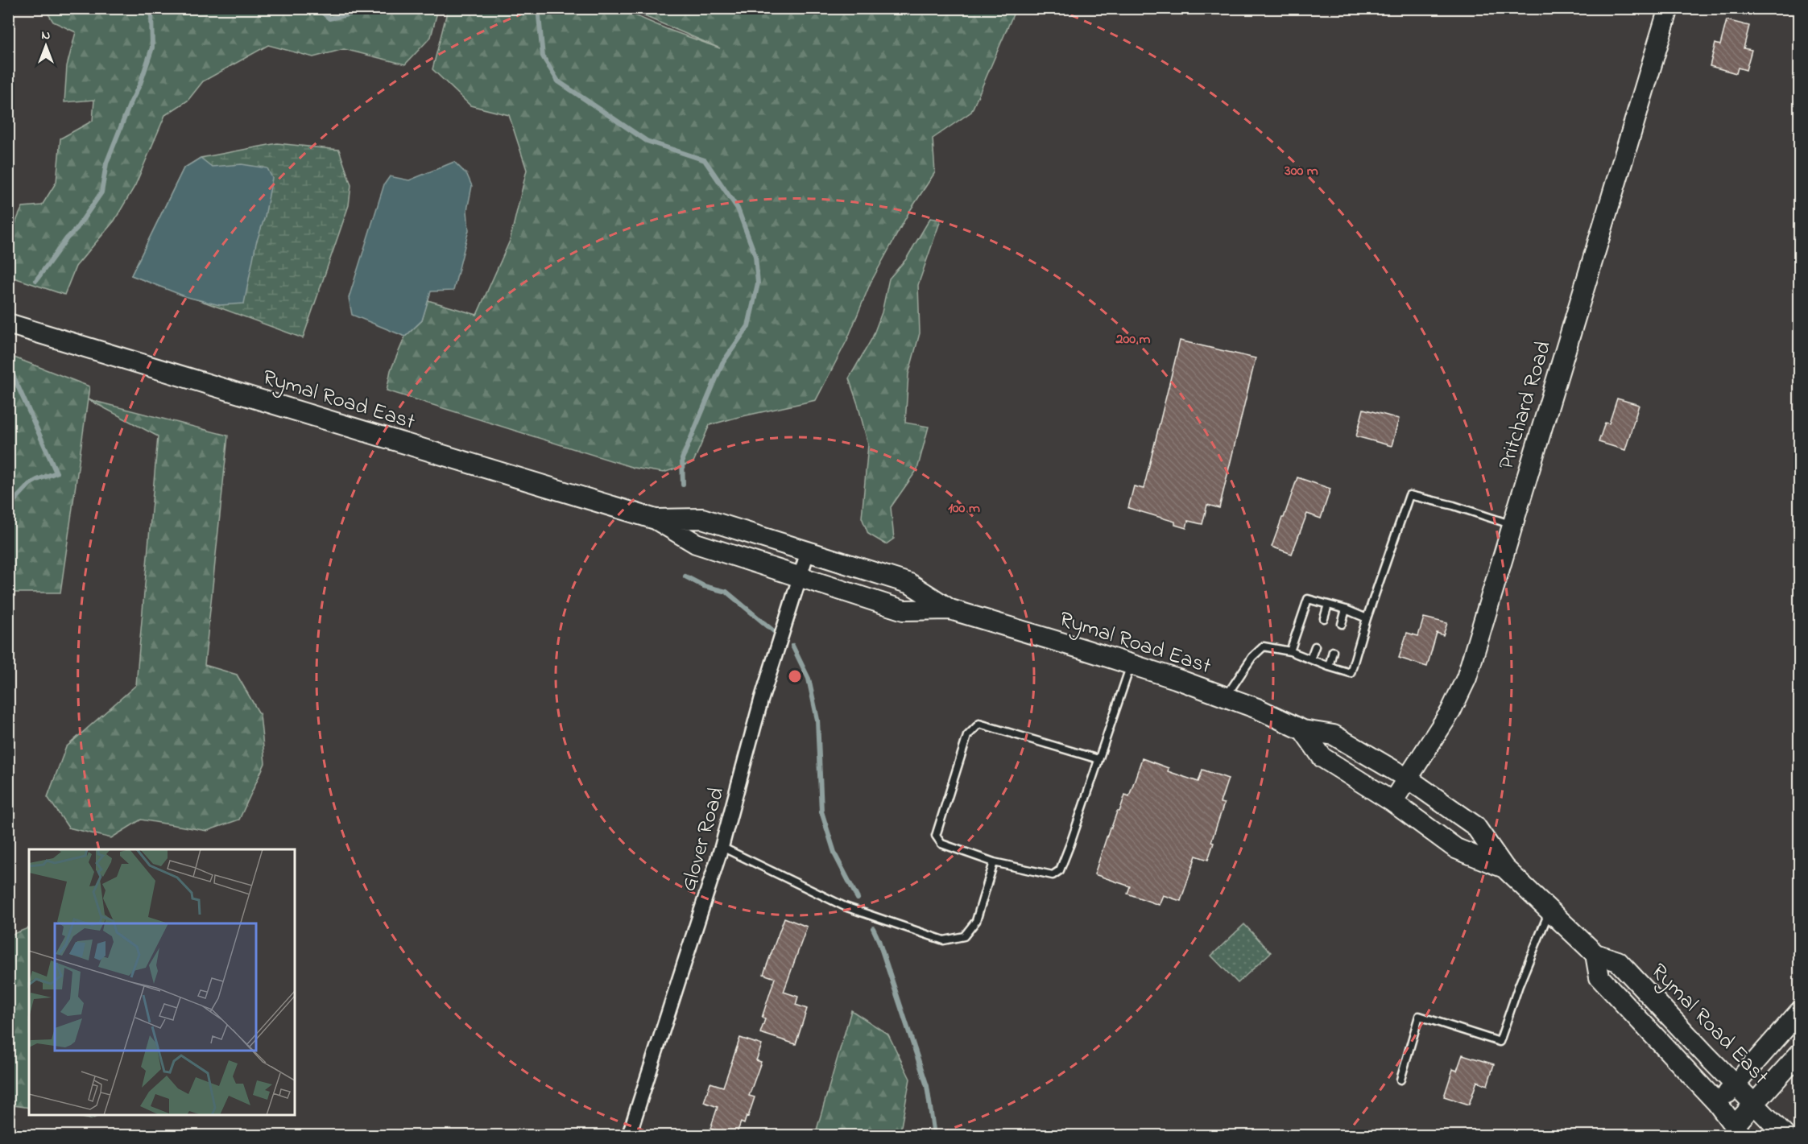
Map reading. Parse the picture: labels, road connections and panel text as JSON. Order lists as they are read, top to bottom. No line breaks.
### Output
{"streets":{"main road":["Rymal Road East","Pritchard Road"],"street":["Glover Road"]},"crossings":[["Rymal Road East","Pritchard Road"],["Rymal Road East","Glover Road"]],"north":"top","rings":["300 m","200 m","100 m"]}
